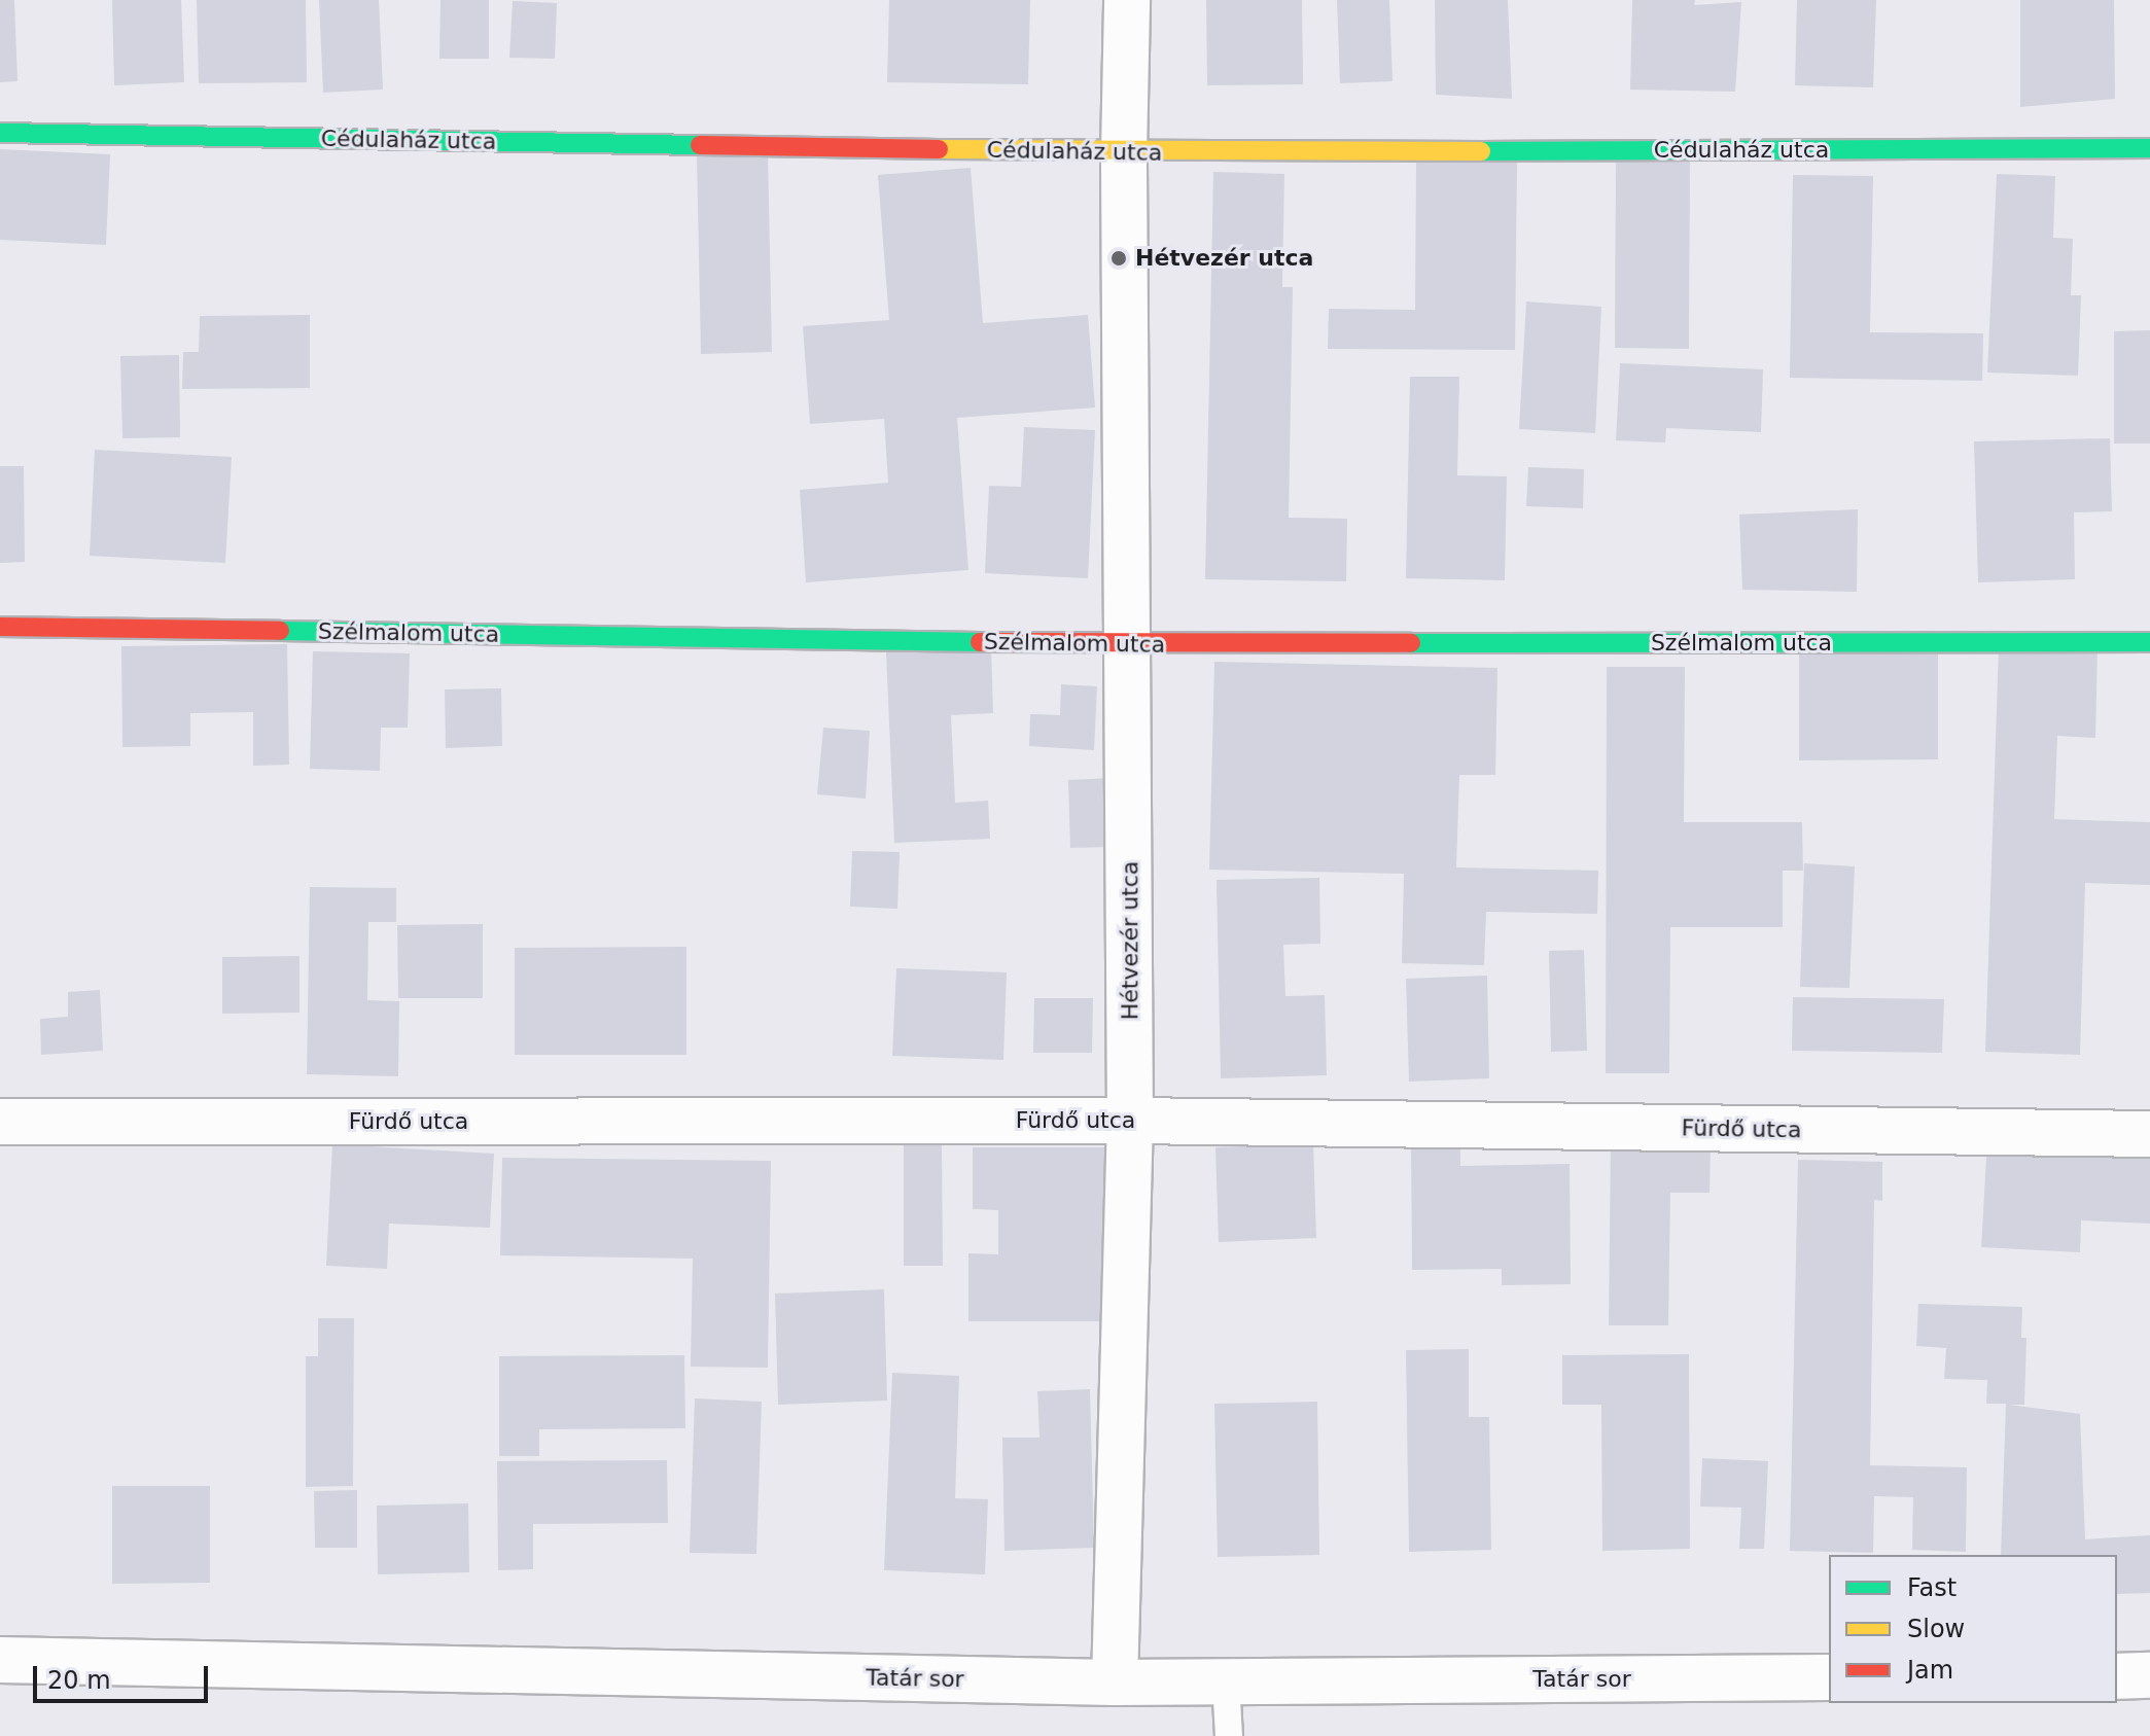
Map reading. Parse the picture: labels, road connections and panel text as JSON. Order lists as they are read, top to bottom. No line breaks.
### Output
{"streets":{"street":["Cédulaház utca","Szélmalom utca","Hétvezér utca","Fürdő utca","Tatár sor"]},"crossings":[["Cédulaház utca","Hétvezér utca"],["Szélmalom utca","Hétvezér utca"],["Hétvezér utca","Fürdő utca"],["Hétvezér utca","Tatár sor"]],"places":["Hétvezér utca"],"legend":["Fast","Slow","Jam"],"scale_bar":"20 m"}
